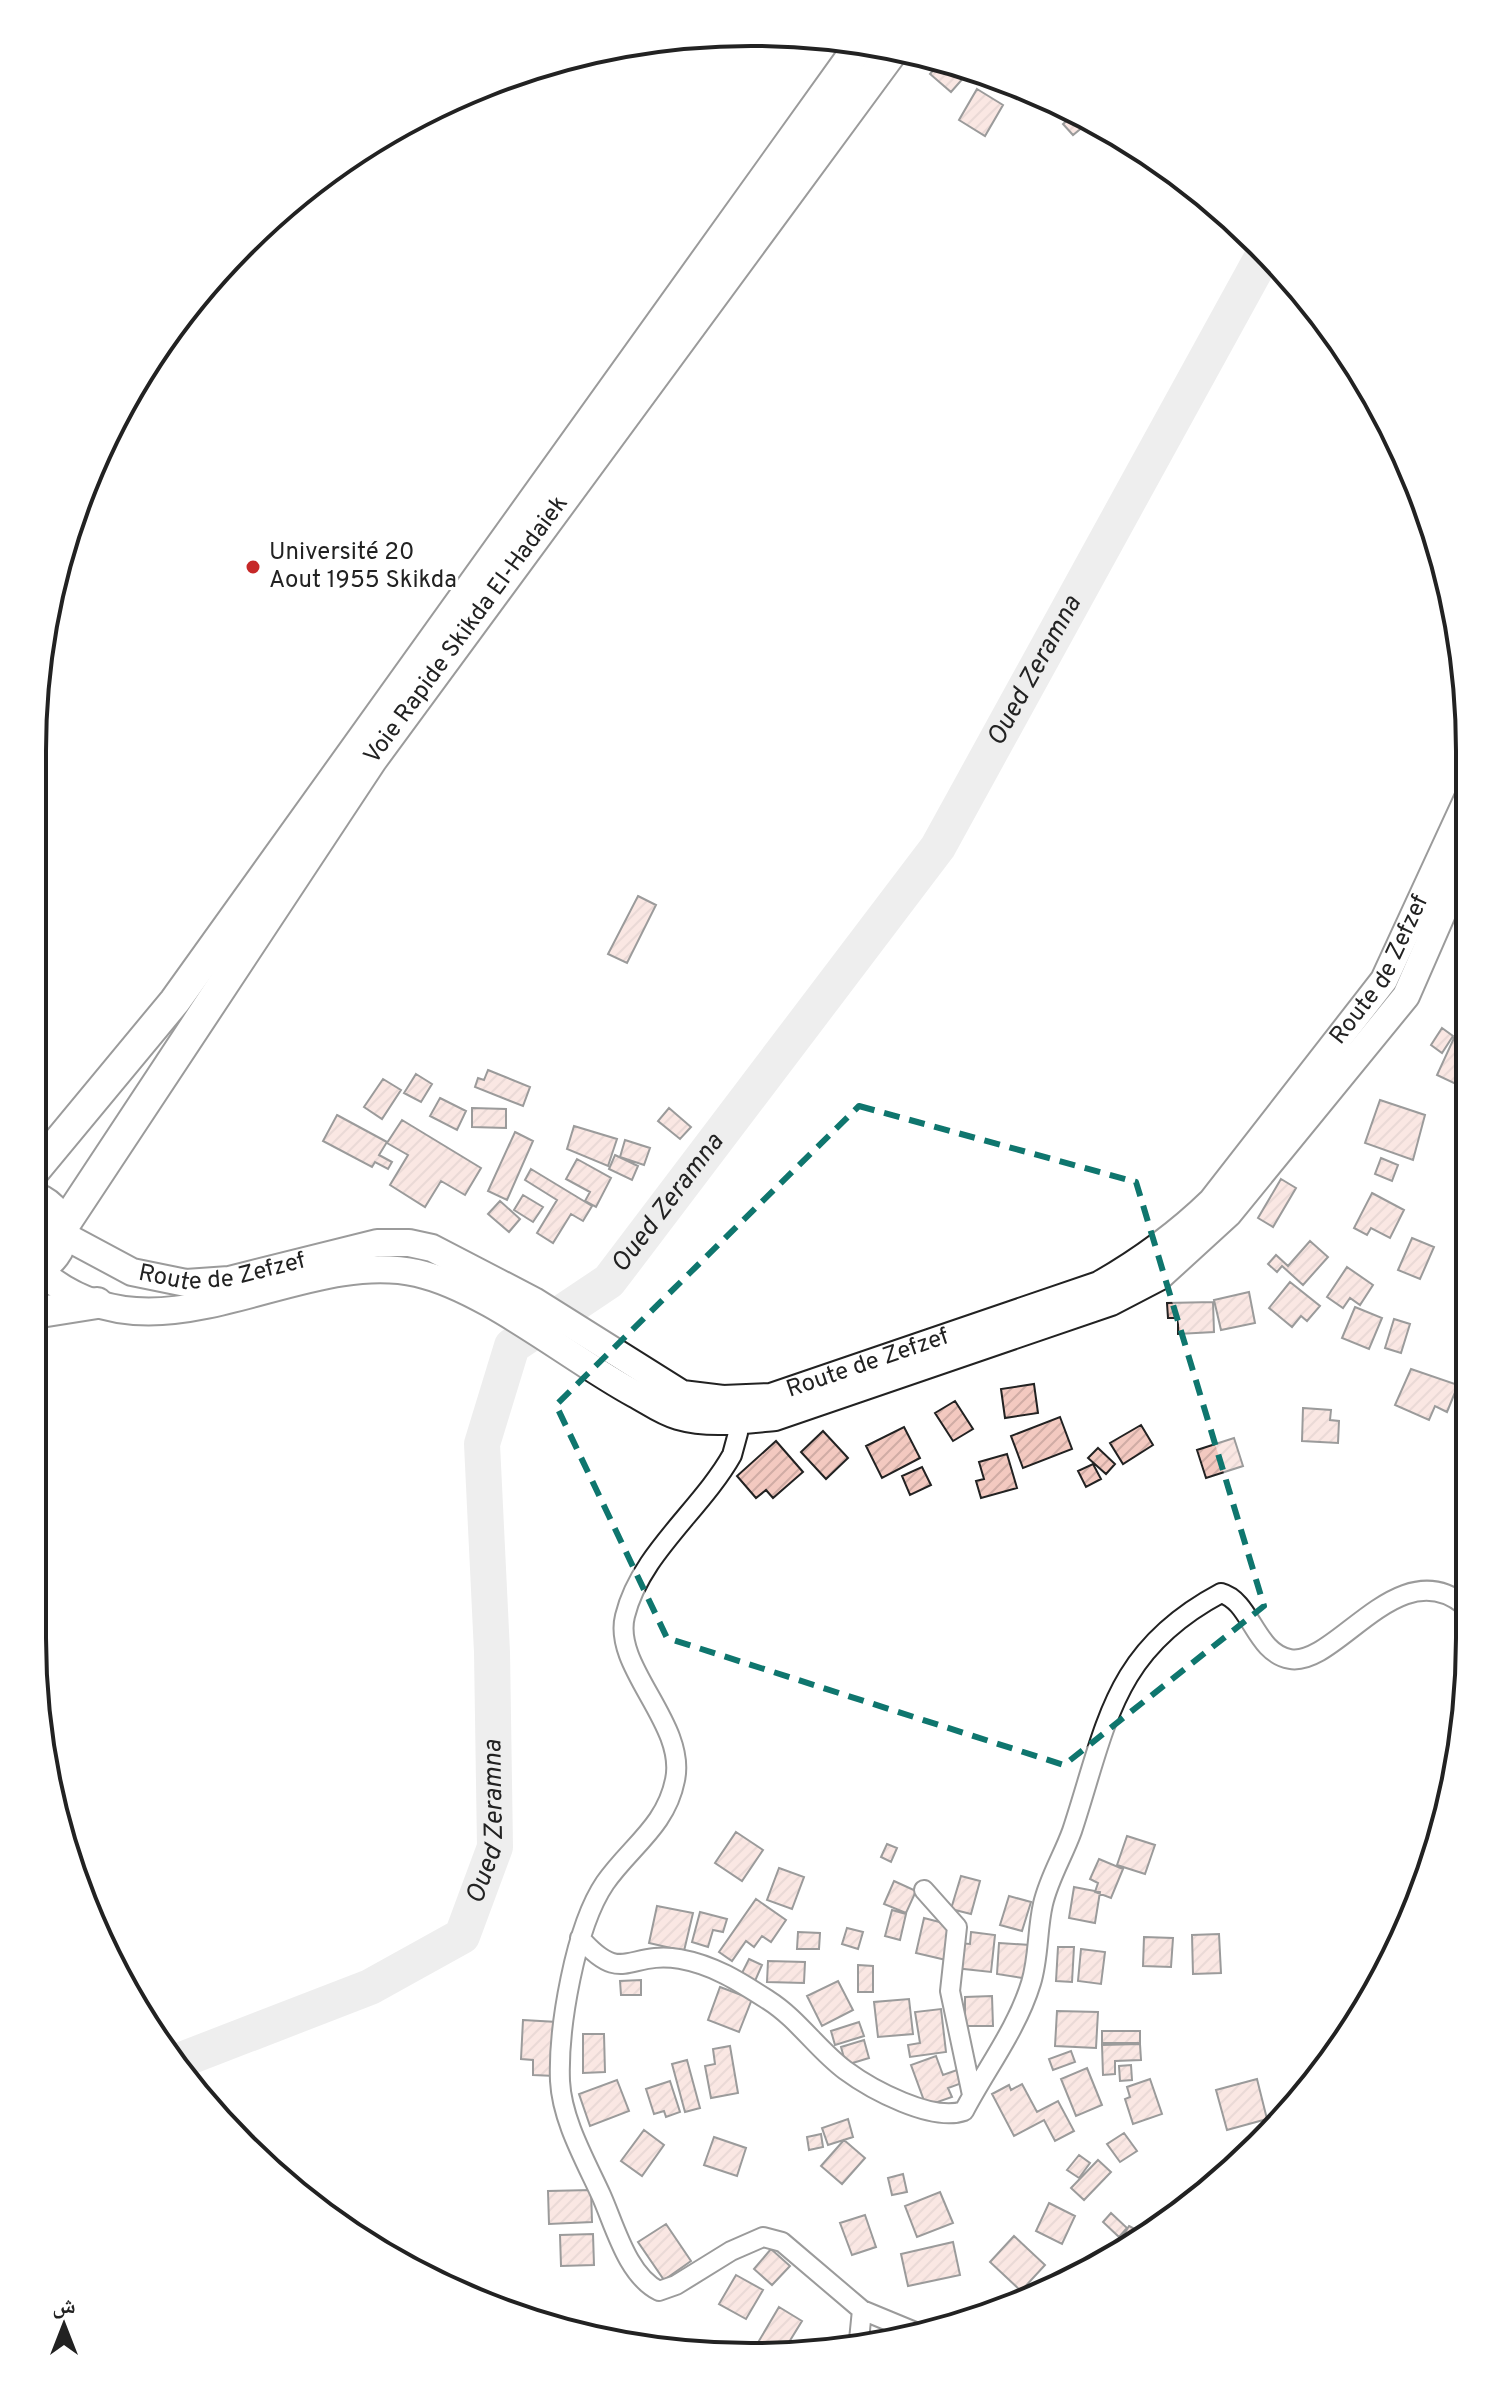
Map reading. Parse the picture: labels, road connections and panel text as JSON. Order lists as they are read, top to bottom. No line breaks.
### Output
{"streets":{"highway":["Voie Rapide Skikda El-Hadaiek"],"main road":["Route de Zefzef"]},"crossings":[["Voie Rapide Skikda El-Hadaiek","Route de Zefzef"]],"water":["Oued Zeramna"],"places":["Université 20 Aout 1955 Skikda"],"north":"top"}
